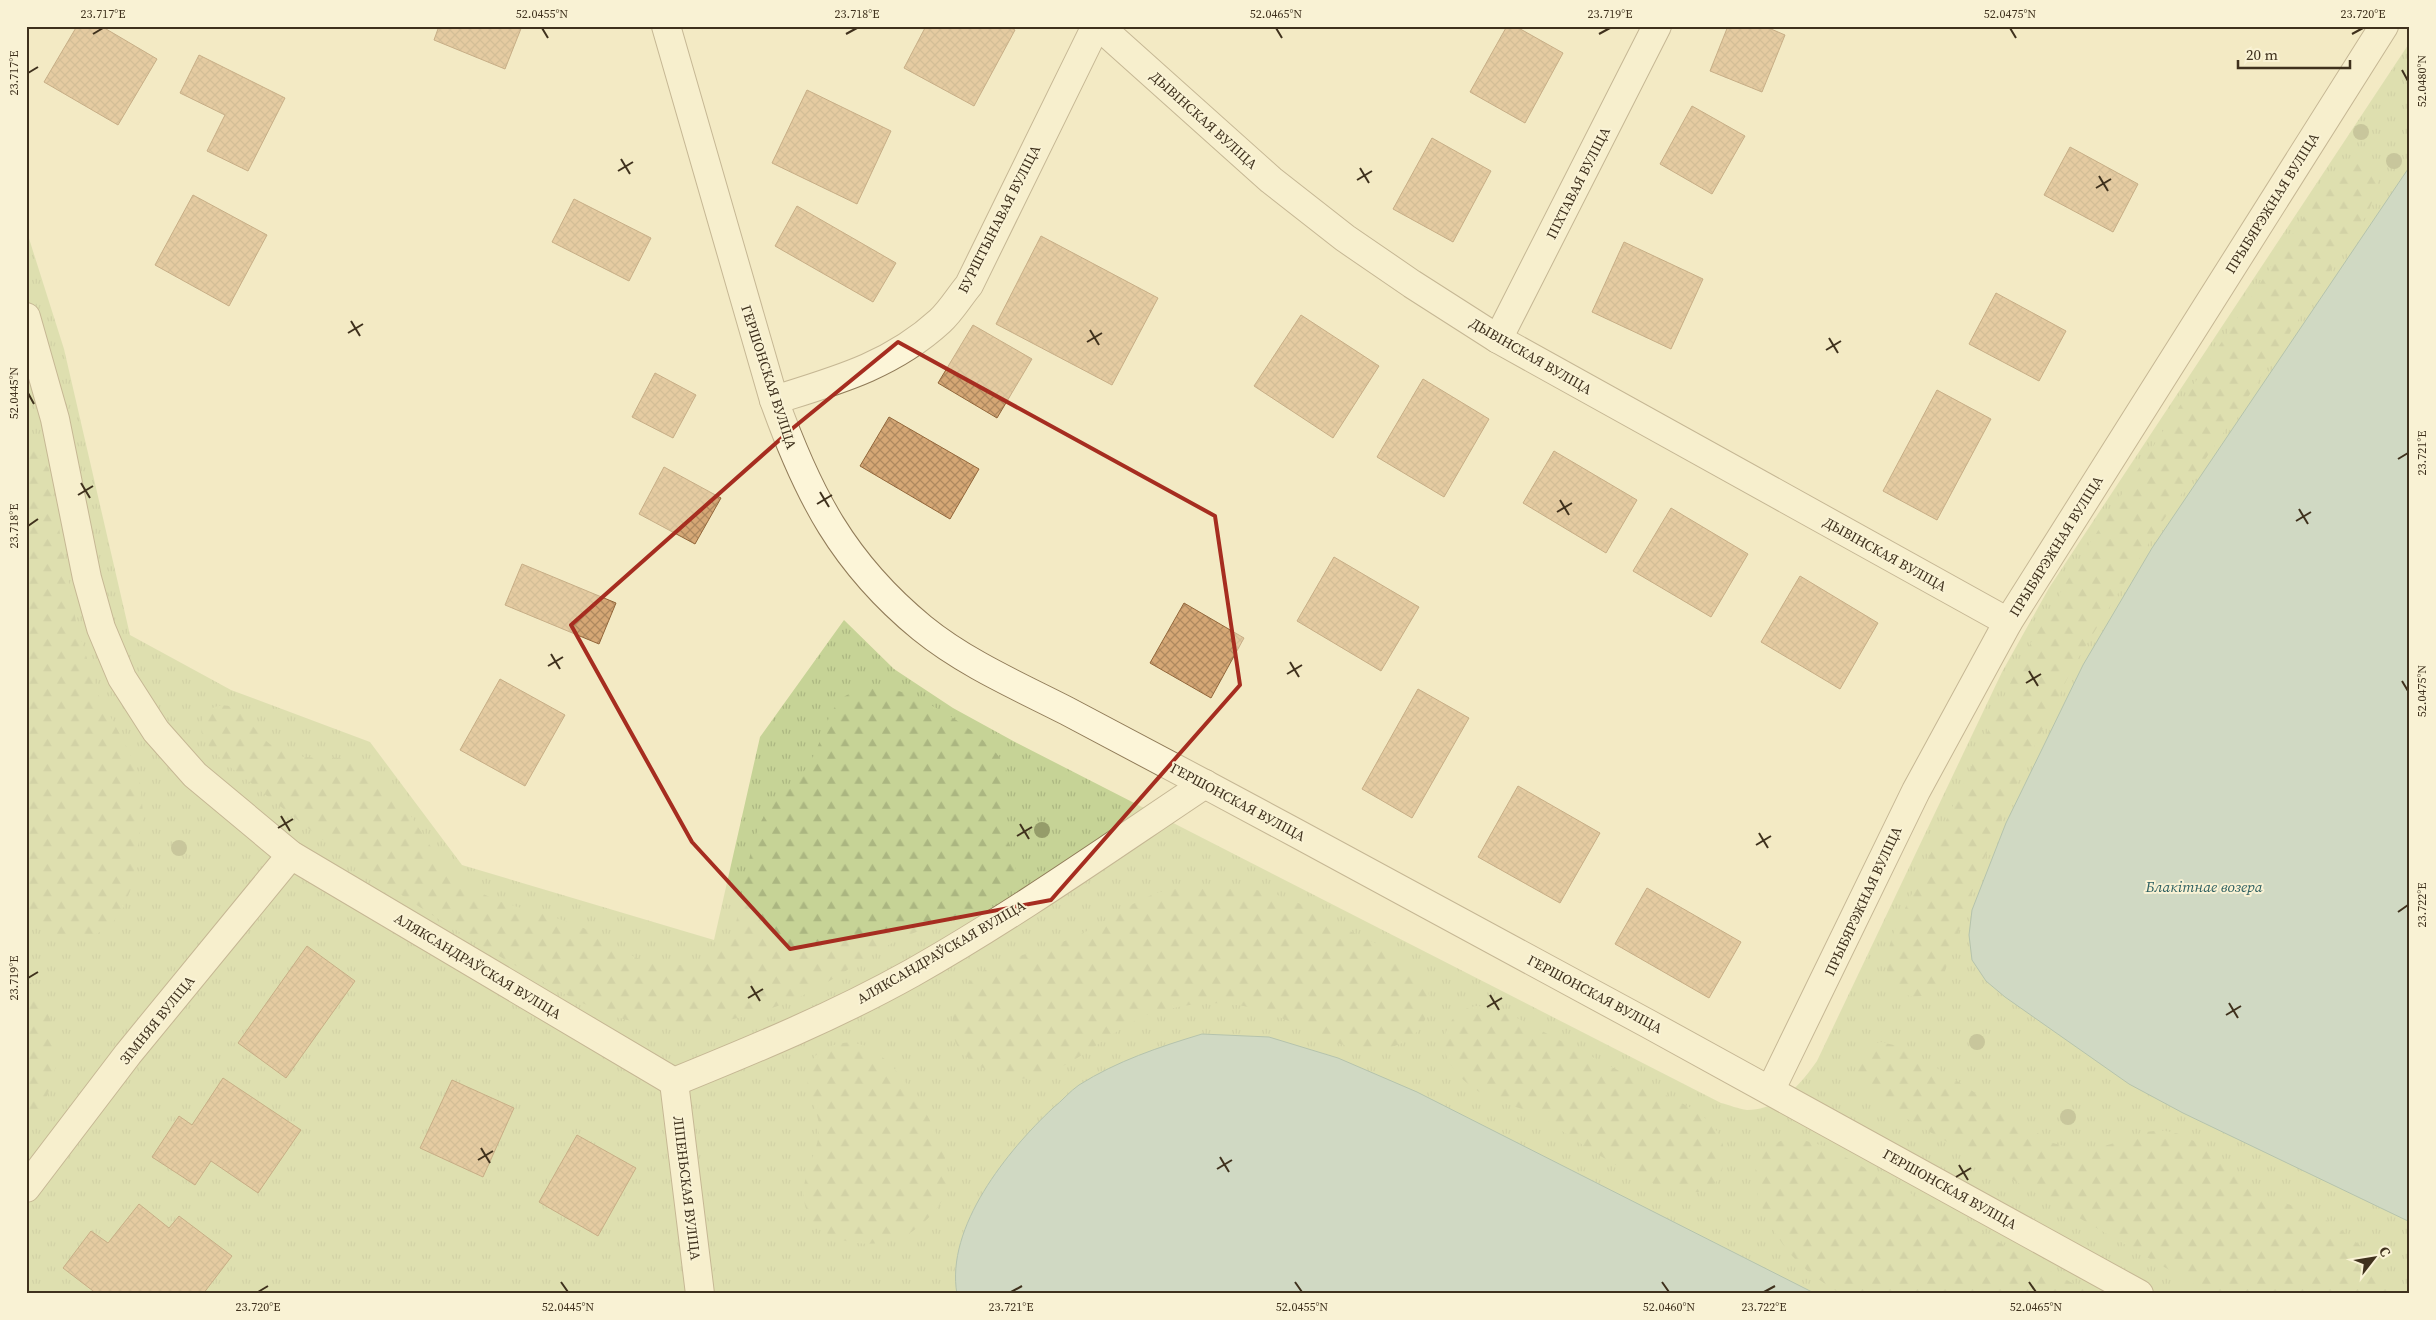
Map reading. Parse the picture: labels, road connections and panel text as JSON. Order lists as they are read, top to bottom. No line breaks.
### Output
{"streets":{"street":["ДЫВІНСКАЯ ВУЛІЦА","ПІХТАВАЯ ВУЛІЦА","ПРЫБЯРЭЖНАЯ ВУЛІЦА","БУРШТЫНАВАЯ ВУЛІЦА","ГЕРШОНСКАЯ ВУЛІЦА","АЛЯКСАНДРАЎСКАЯ ВУЛІЦА","ЗІМНЯЯ ВУЛІЦА","ЛІПЕНЬСКАЯ ВУЛІЦА"]},"crossings":[["ДЫВІНСКАЯ ВУЛІЦА","ПІХТАВАЯ ВУЛІЦА"],["ДЫВІНСКАЯ ВУЛІЦА","ПРЫБЯРЭЖНАЯ ВУЛІЦА"],["ДЫВІНСКАЯ ВУЛІЦА","БУРШТЫНАВАЯ ВУЛІЦА"],["ПРЫБЯРЭЖНАЯ ВУЛІЦА","ГЕРШОНСКАЯ ВУЛІЦА"],["БУРШТЫНАВАЯ ВУЛІЦА","ГЕРШОНСКАЯ ВУЛІЦА"],["ГЕРШОНСКАЯ ВУЛІЦА","АЛЯКСАНДРАЎСКАЯ ВУЛІЦА"],["АЛЯКСАНДРАЎСКАЯ ВУЛІЦА","ЗІМНЯЯ ВУЛІЦА"],["АЛЯКСАНДРАЎСКАЯ ВУЛІЦА","ЛІПЕНЬСКАЯ ВУЛІЦА"]],"water":["Блакітнае возера"],"scale_bar":"20 m","north":"top right","coordinates":["23.717°E","52.0455°N","23.718°E","52.0465°N","23.719°E","52.0475°N","23.720°E","52.0480°N","52.0445°N","23.721°E","23.722°E","52.0460°N"]}
